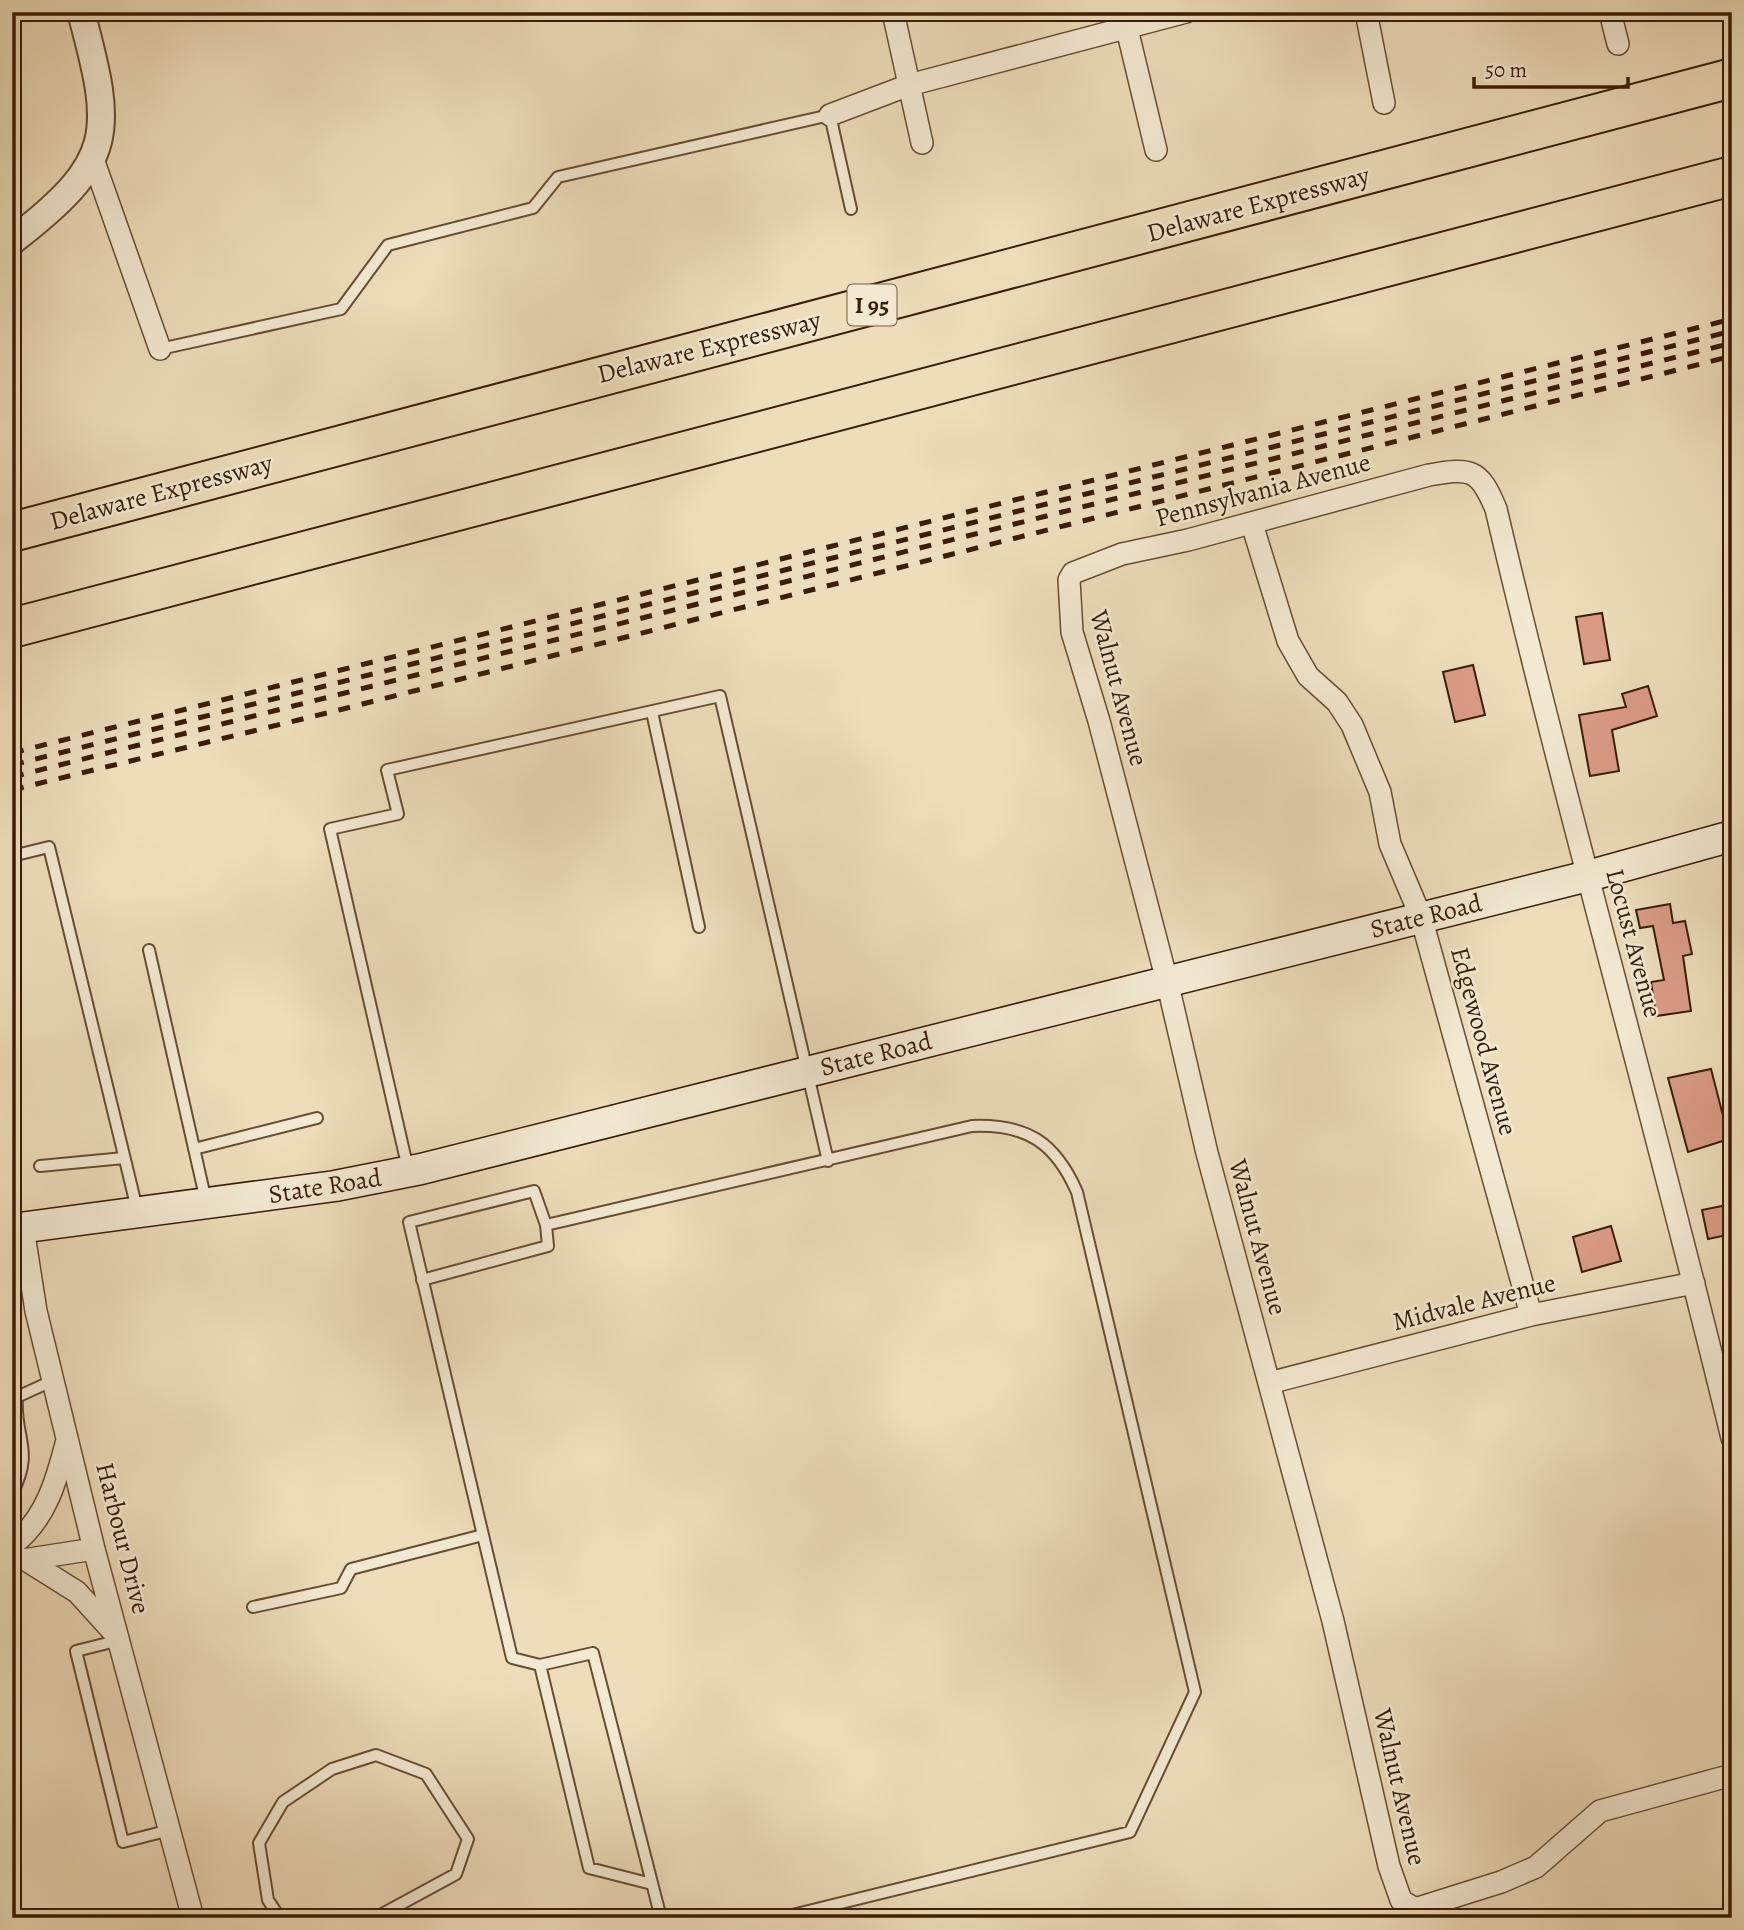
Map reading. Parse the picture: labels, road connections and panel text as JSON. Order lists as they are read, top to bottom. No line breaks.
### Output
{"streets":{"highway":["Delaware Expressway","I 95"],"main road":["State Road"],"street":["Pennsylvania Avenue","Walnut Avenue","Locust Avenue","Edgewood Avenue","Midvale Avenue","Harbour Drive"]},"crossings":[["Pennsylvania Avenue","Walnut Avenue"],["Pennsylvania Avenue","Locust Avenue"],["Pennsylvania Avenue","Edgewood Avenue"],["Walnut Avenue","State Road"],["Walnut Avenue","Midvale Avenue"],["State Road","Locust Avenue"],["State Road","Edgewood Avenue"],["State Road","Harbour Drive"],["Locust Avenue","Midvale Avenue"],["Edgewood Avenue","Midvale Avenue"]],"scale_bar":"50 m"}
